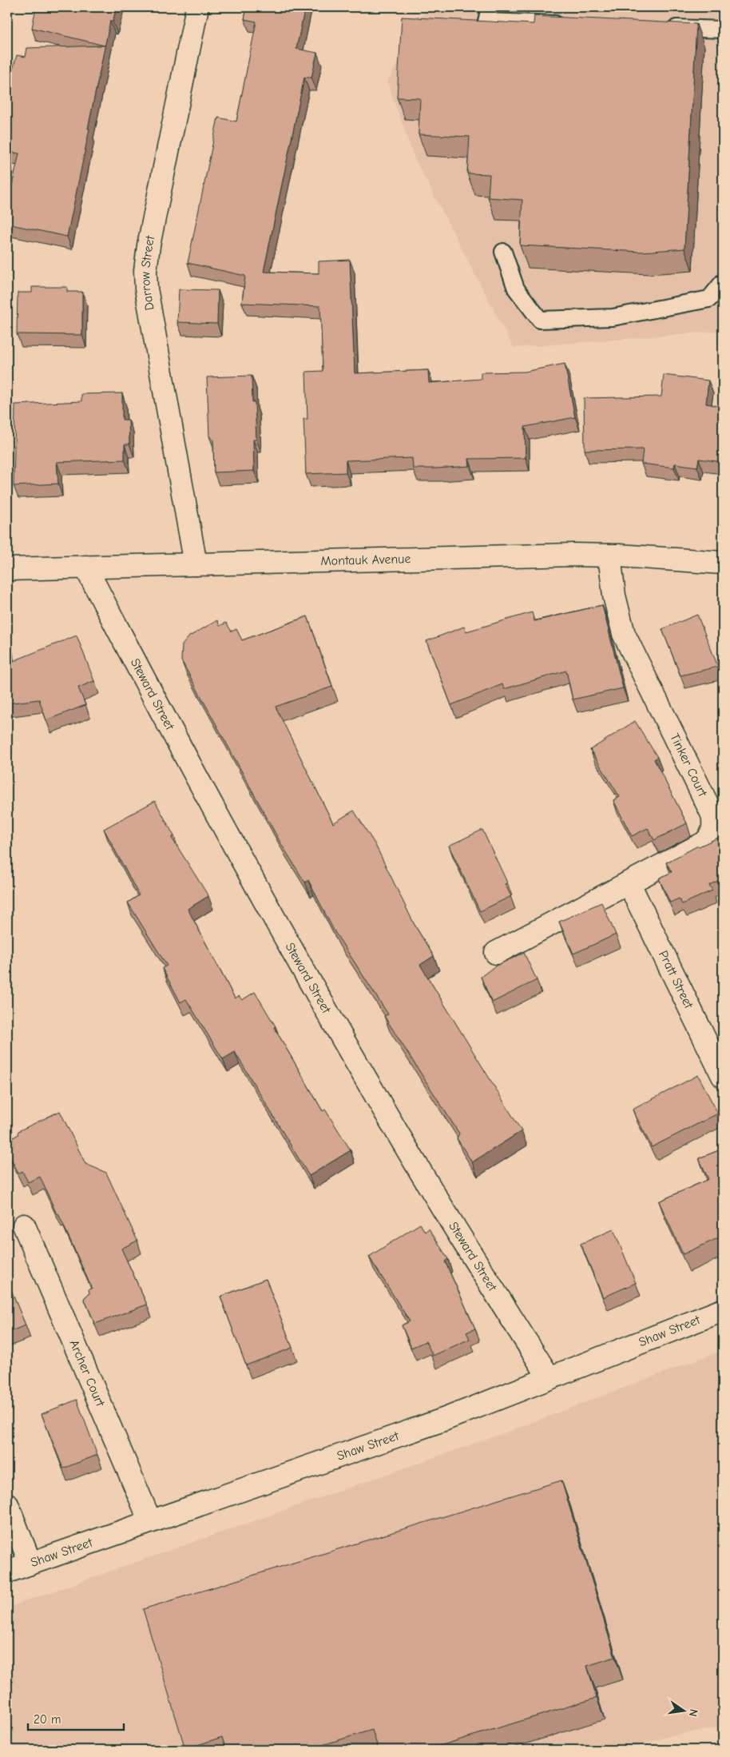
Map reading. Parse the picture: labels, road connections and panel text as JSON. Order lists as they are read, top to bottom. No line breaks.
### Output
{"streets":{"street":["Darrow Street","Montauk Avenue","Steward Street","Tinker Court","Pratt Street","Shaw Street","Archer Court"]},"crossings":[["Darrow Street","Montauk Avenue"],["Montauk Avenue","Steward Street"],["Montauk Avenue","Tinker Court"],["Steward Street","Shaw Street"],["Tinker Court","Pratt Street"],["Shaw Street","Archer Court"]],"scale_bar":"20 m","north":"right"}
